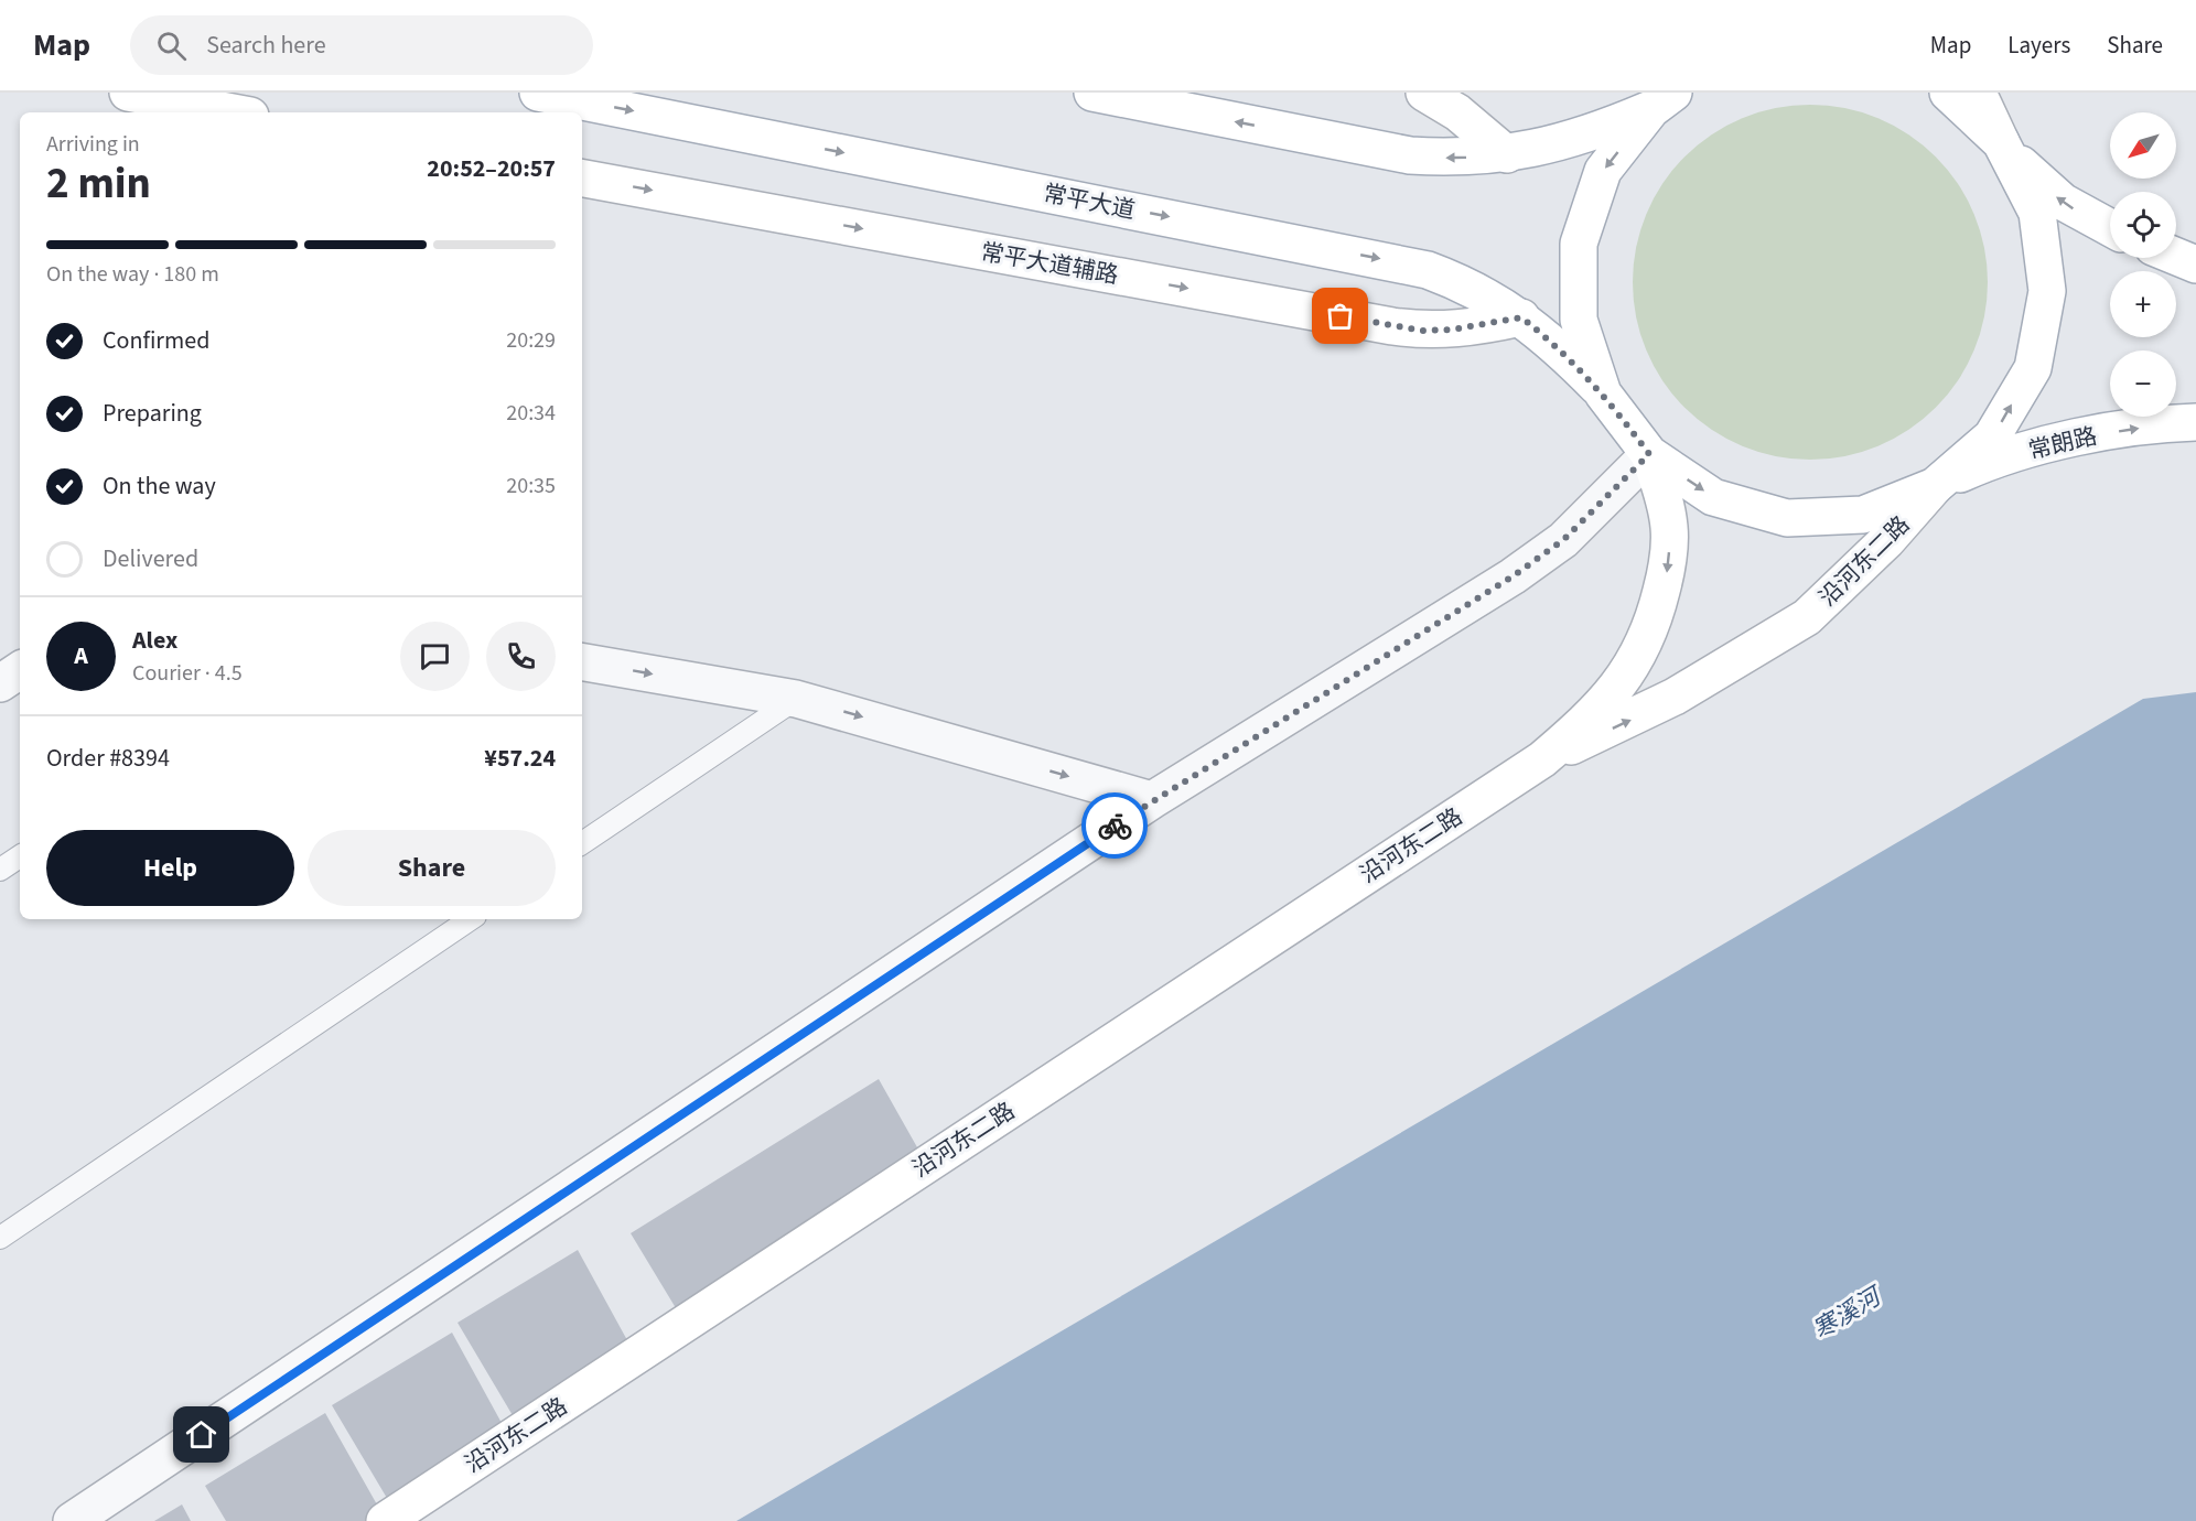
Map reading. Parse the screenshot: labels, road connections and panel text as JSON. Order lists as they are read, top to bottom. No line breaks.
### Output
{"streets":{"main road":["常平大道","常平大道辅路","常朗路","沿河东二路"]},"crossings":[["常平大道","常平大道辅路"],["常朗路","沿河东二路"]],"one_way":["常朗路"],"water":["寒溪河"],"north":"bottom left","page":{"header":"Map","search":"Search here","nav":["Map","Layers","Share"],"map_buttons":["+","−"],"heading":["2 min","Arriving in","20:52–20:57"],"panel":["Alex","Courier · 4.5","Order #8394","¥57.24"],"bar":"On the way · 180 m","list":[["Confirmed","20:29"],["Preparing","20:34"],["On the way","20:35"],"Delivered"],"round":"A","buttons":["Help","Share"]}}
